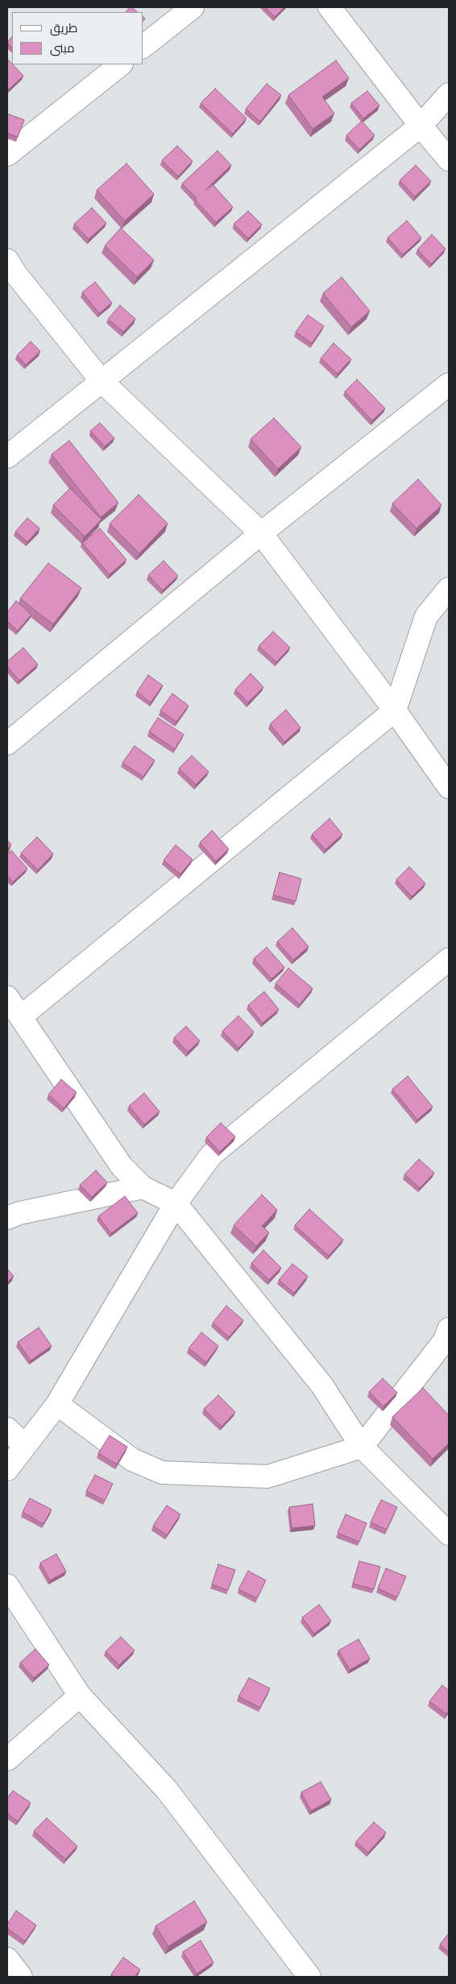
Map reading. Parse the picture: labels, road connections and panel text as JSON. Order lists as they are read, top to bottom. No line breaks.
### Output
{"legend":["طريق","مبنى"]}
